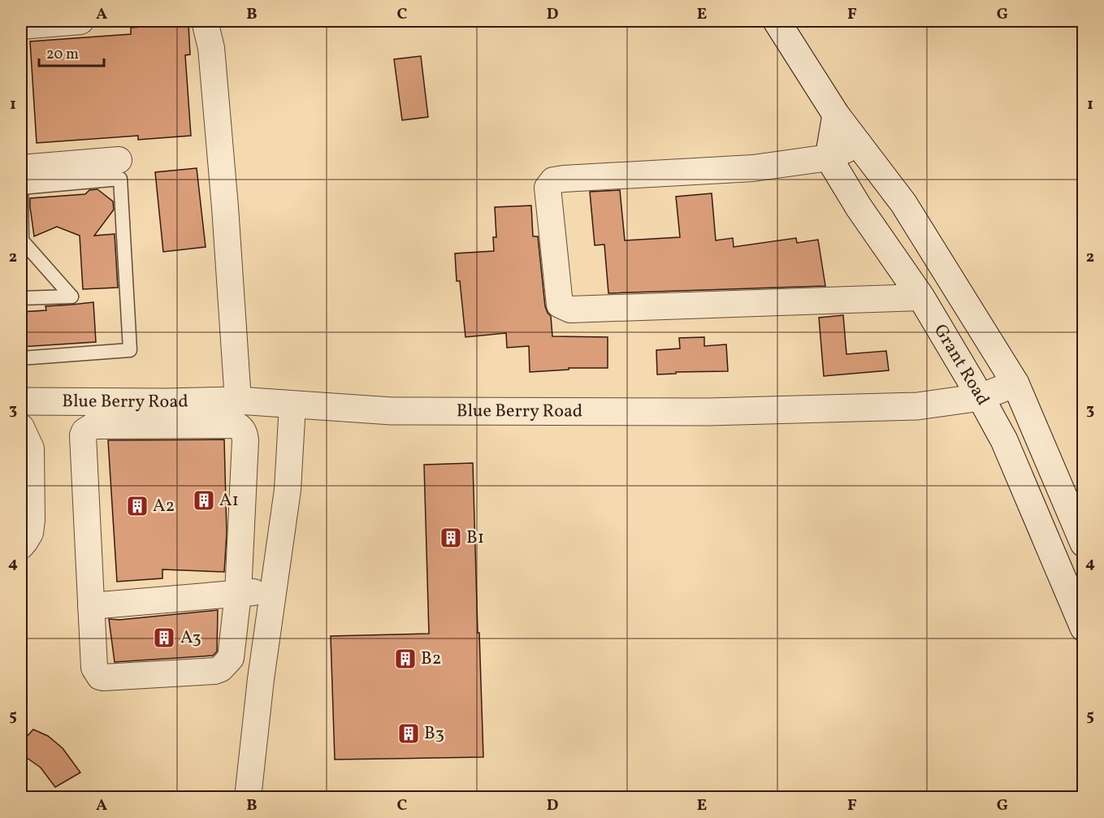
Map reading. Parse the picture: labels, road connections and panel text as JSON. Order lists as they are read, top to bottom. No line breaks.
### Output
{"streets":{"main road":["Grant Road","Blue Berry Road"]},"crossings":[["Grant Road","Blue Berry Road"]],"places":{"building":["A1","A2","B1","A3","B2","B3"]},"scale_bar":"20 m","grid":{"columns":["A","B","C","D","E","F","G"],"rows":["1","2","3","4","5"]}}
